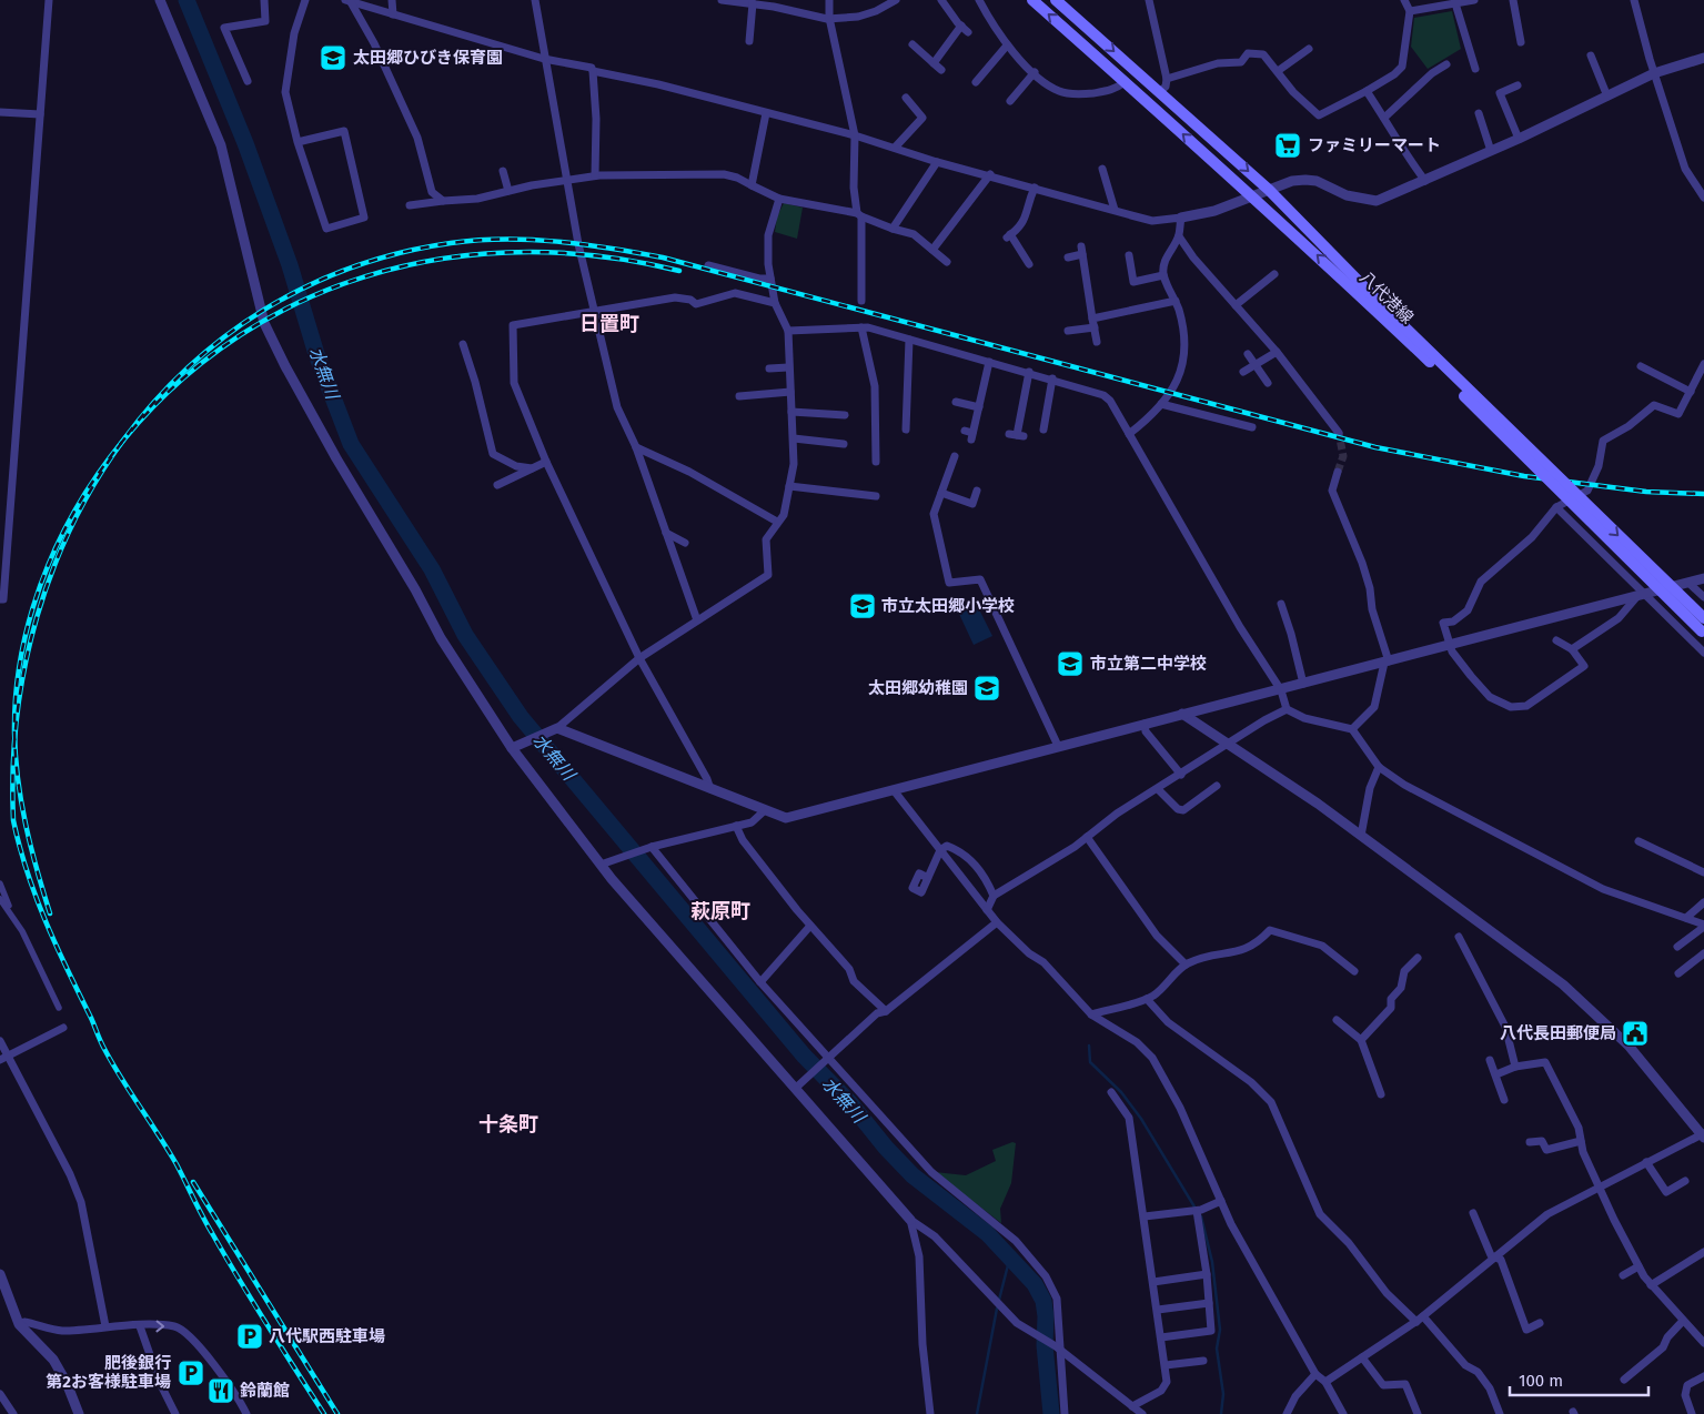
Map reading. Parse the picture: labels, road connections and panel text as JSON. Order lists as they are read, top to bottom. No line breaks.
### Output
{"streets":{"main road":["八代港線"]},"districts":["日置町","萩原町","十条町"],"water":["水無川"],"places":{"school or university":["太田郷ひびき保育園","市立太田郷小学校","市立第二中学校","太田郷幼稚園"],"supermarket":["ファミリーマート"],"public building":["八代長田郵便局"],"parking":["八代駅西駐車場","肥後銀行 第2お客様駐車場"],"restaurant":["鈴蘭館"]},"scale_bar":"100 m"}
